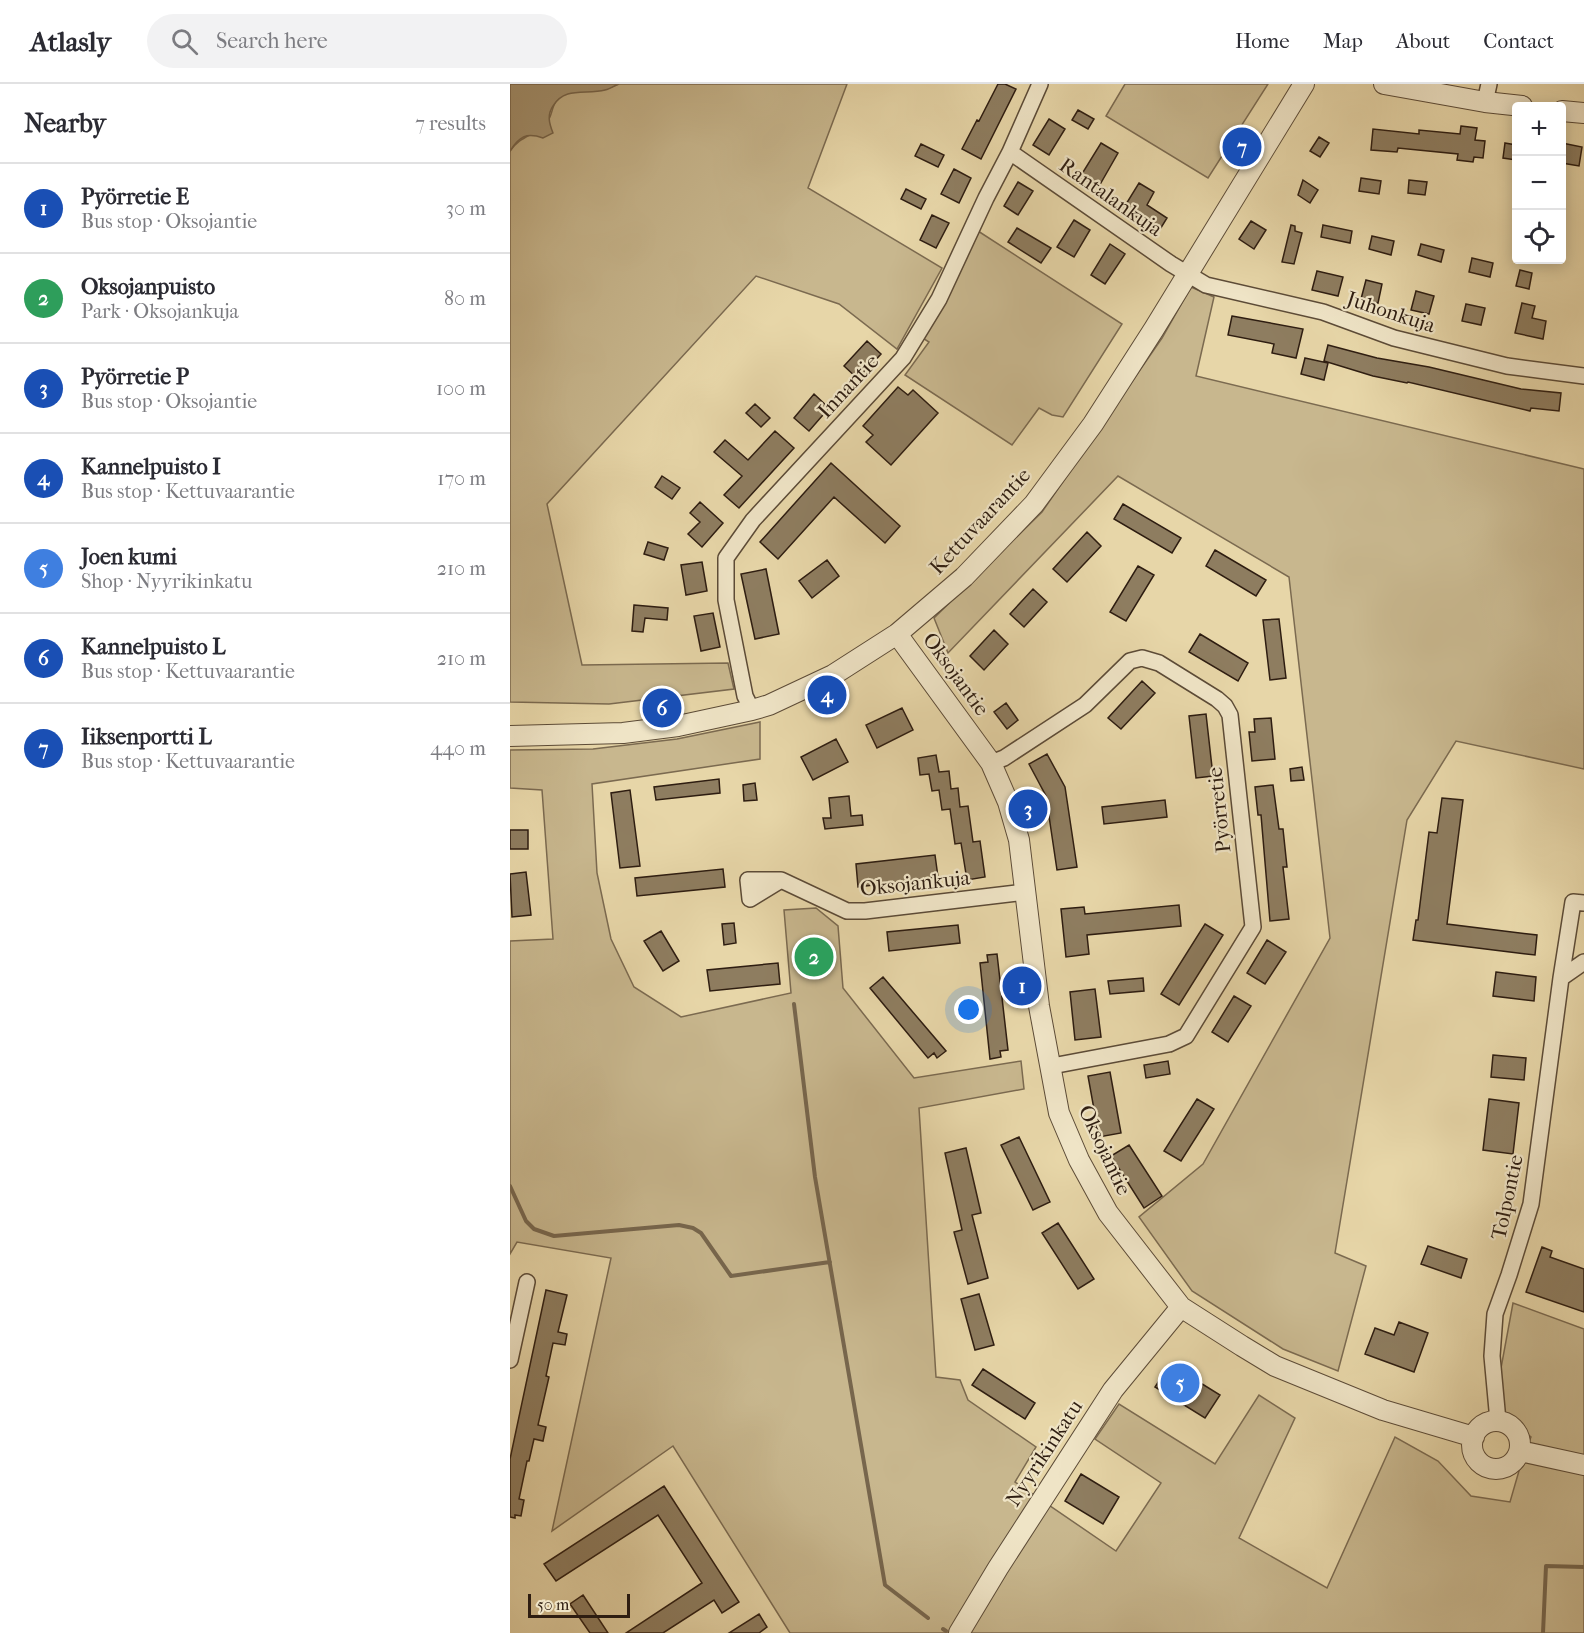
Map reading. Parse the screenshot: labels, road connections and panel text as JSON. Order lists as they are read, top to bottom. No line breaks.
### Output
{"streets":{"street":["Rantalankuja","Juhonkuja","Innantie","Kettuvaarantie","Oksojantie","Pyörretie","Oksojankuja","Tolpontie","Nyyrikinkatu"]},"crossings":[["Rantalankuja","Juhonkuja"],["Rantalankuja","Innantie"],["Rantalankuja","Kettuvaarantie"],["Juhonkuja","Kettuvaarantie"],["Innantie","Kettuvaarantie"],["Kettuvaarantie","Oksojantie"],["Oksojantie","Pyörretie"],["Oksojantie","Oksojankuja"],["Oksojantie","Tolpontie"],["Oksojantie","Nyyrikinkatu"]],"scale_bar":"50 m","page":{"header":"Atlasly","search":"Search here","nav":["Home","Map","About","Contact"],"heading":["Nearby","7 results"],"map_buttons":["+","−"],"pins":["7","4","6","3","2","1","5"],"list":[{"mark":"1","name":"Pyörretie E","note":"Bus stop · Oksojantie","value":"30 m"},{"mark":"2","name":"Oksojanpuisto","note":"Park · Oksojankuja","value":"80 m"},{"mark":"3","name":"Pyörretie P","note":"Bus stop · Oksojantie","value":"100 m"},{"mark":"4","name":"Kannelpuisto I","note":"Bus stop · Kettuvaarantie","value":"170 m"},{"mark":"5","name":"Joen kumi","note":"Shop · Nyyrikinkatu","value":"210 m"},{"mark":"6","name":"Kannelpuisto L","note":"Bus stop · Kettuvaarantie","value":"210 m"},{"mark":"7","name":"Iiksenportti L","note":"Bus stop · Kettuvaarantie","value":"440 m"}],"scale":"50 m"}}
